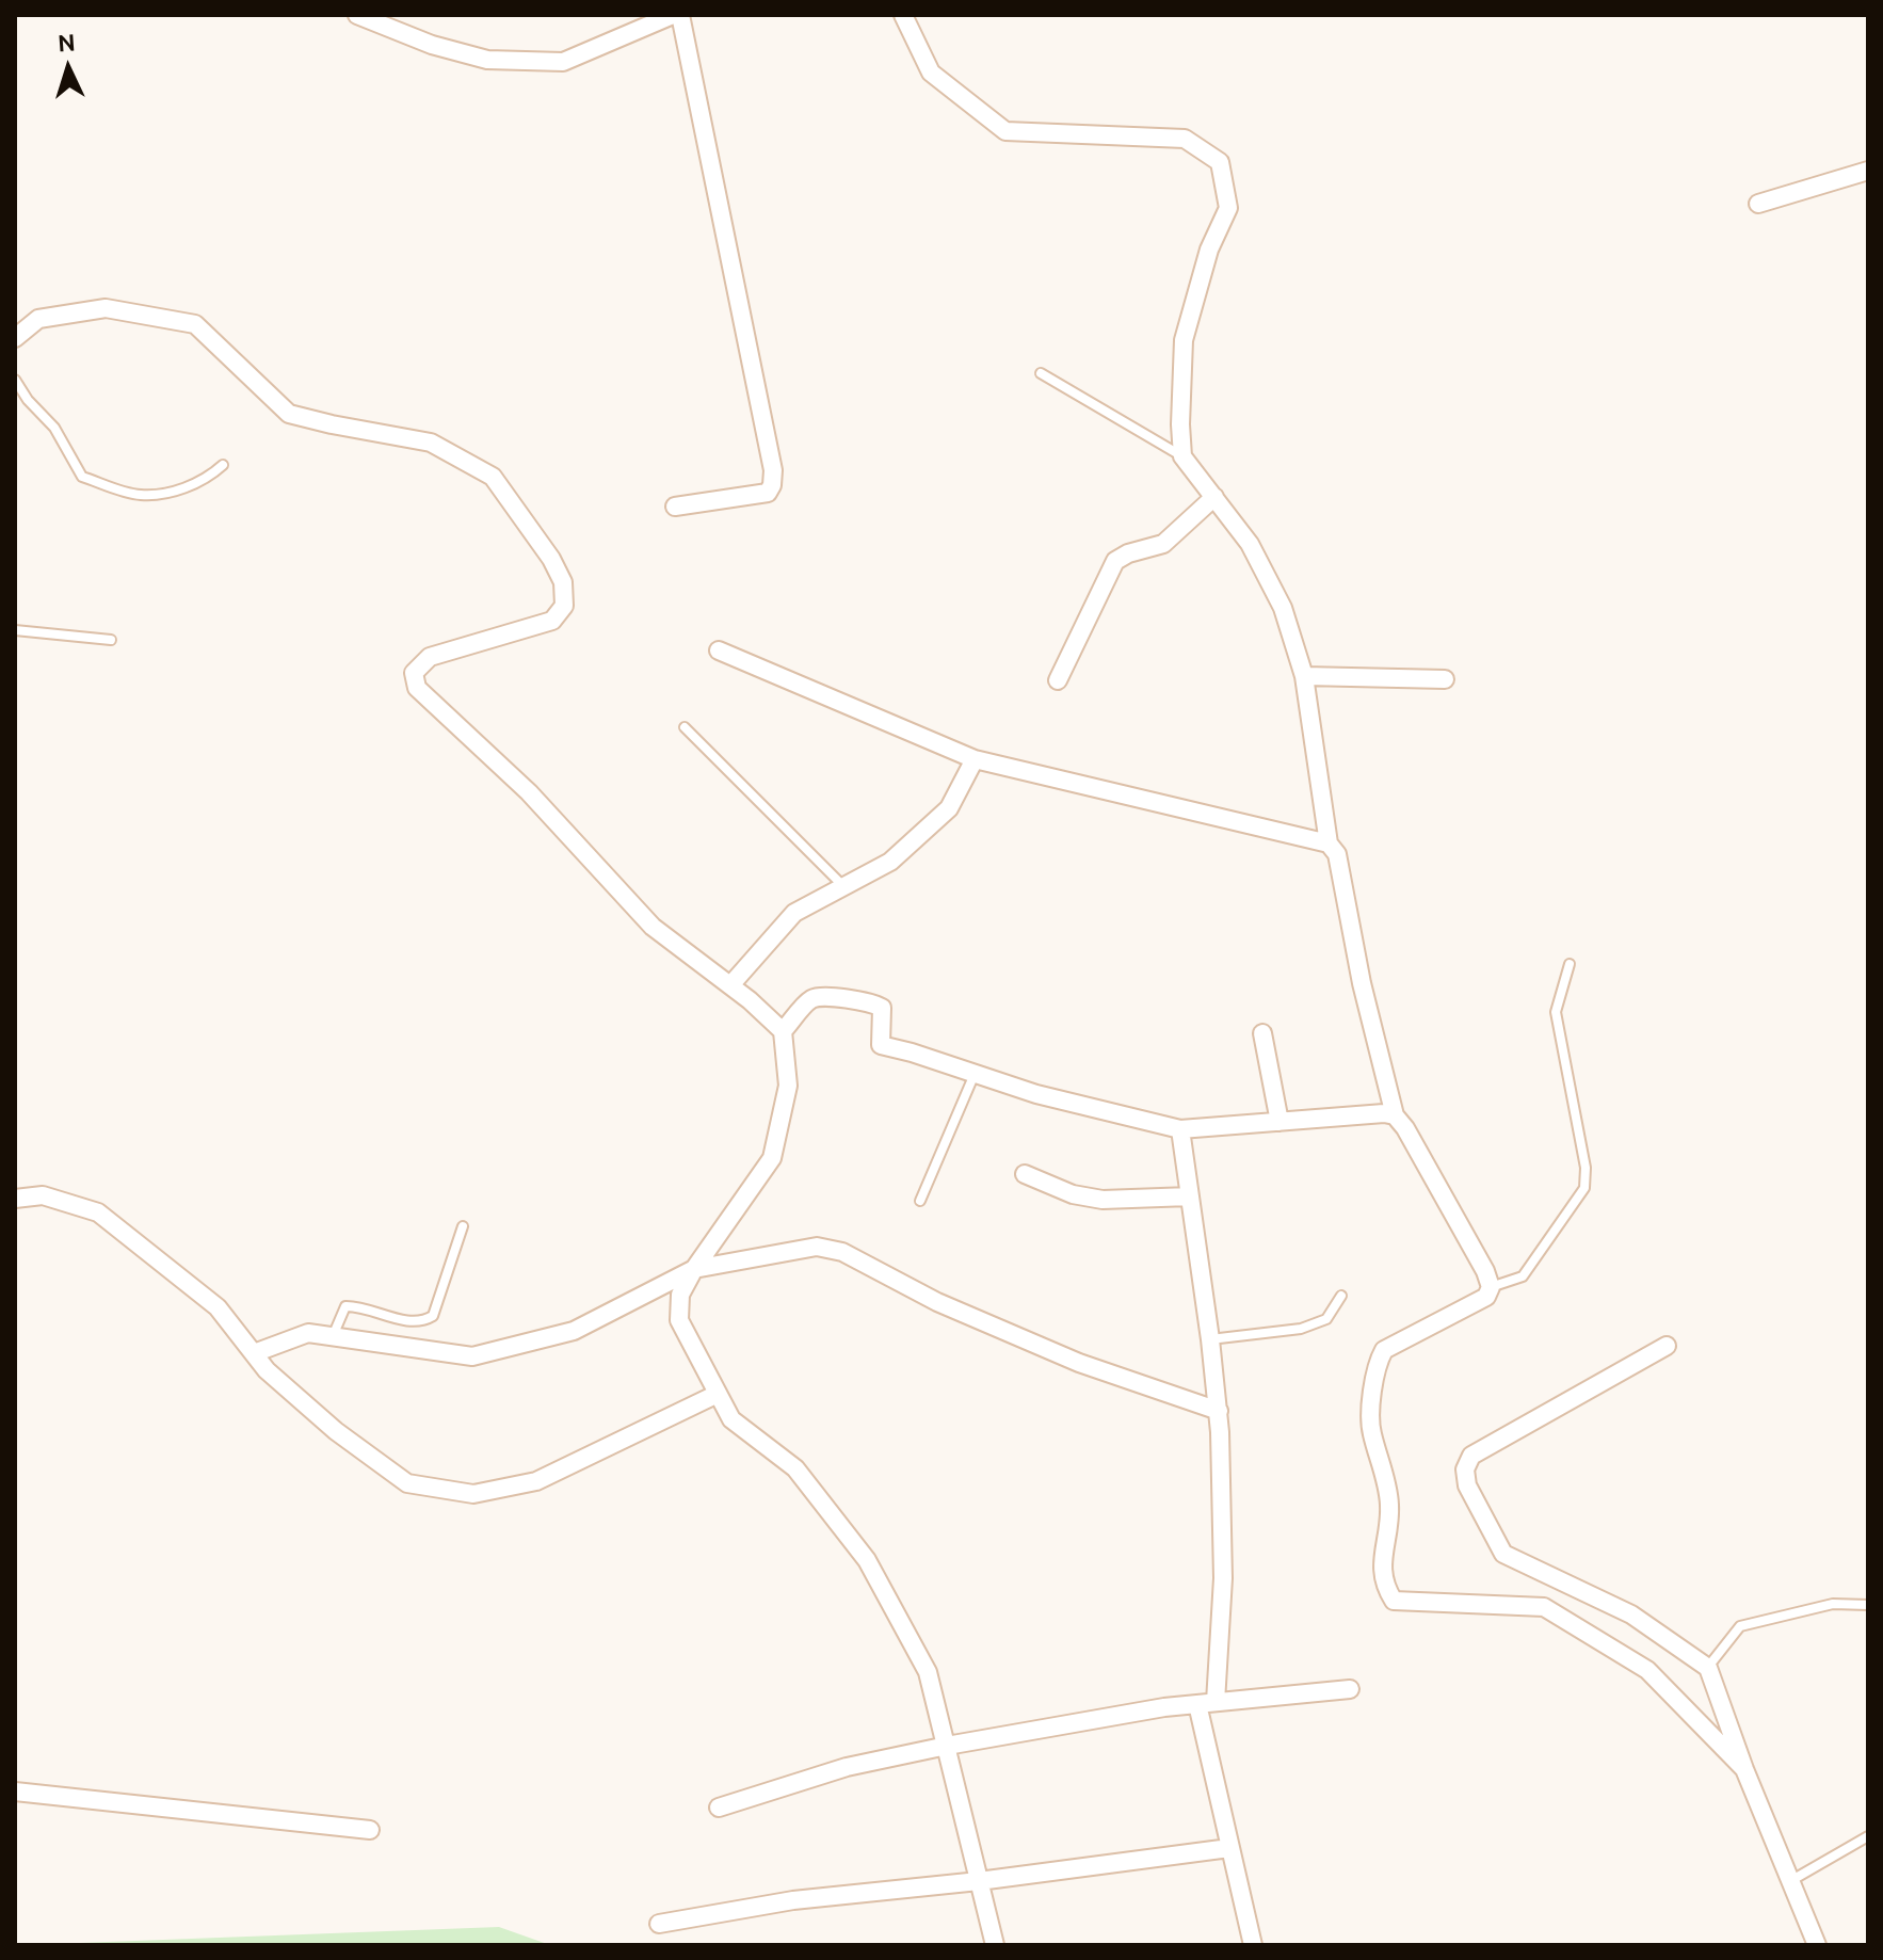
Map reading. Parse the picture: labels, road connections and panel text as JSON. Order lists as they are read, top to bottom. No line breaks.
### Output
{"north":"top"}
